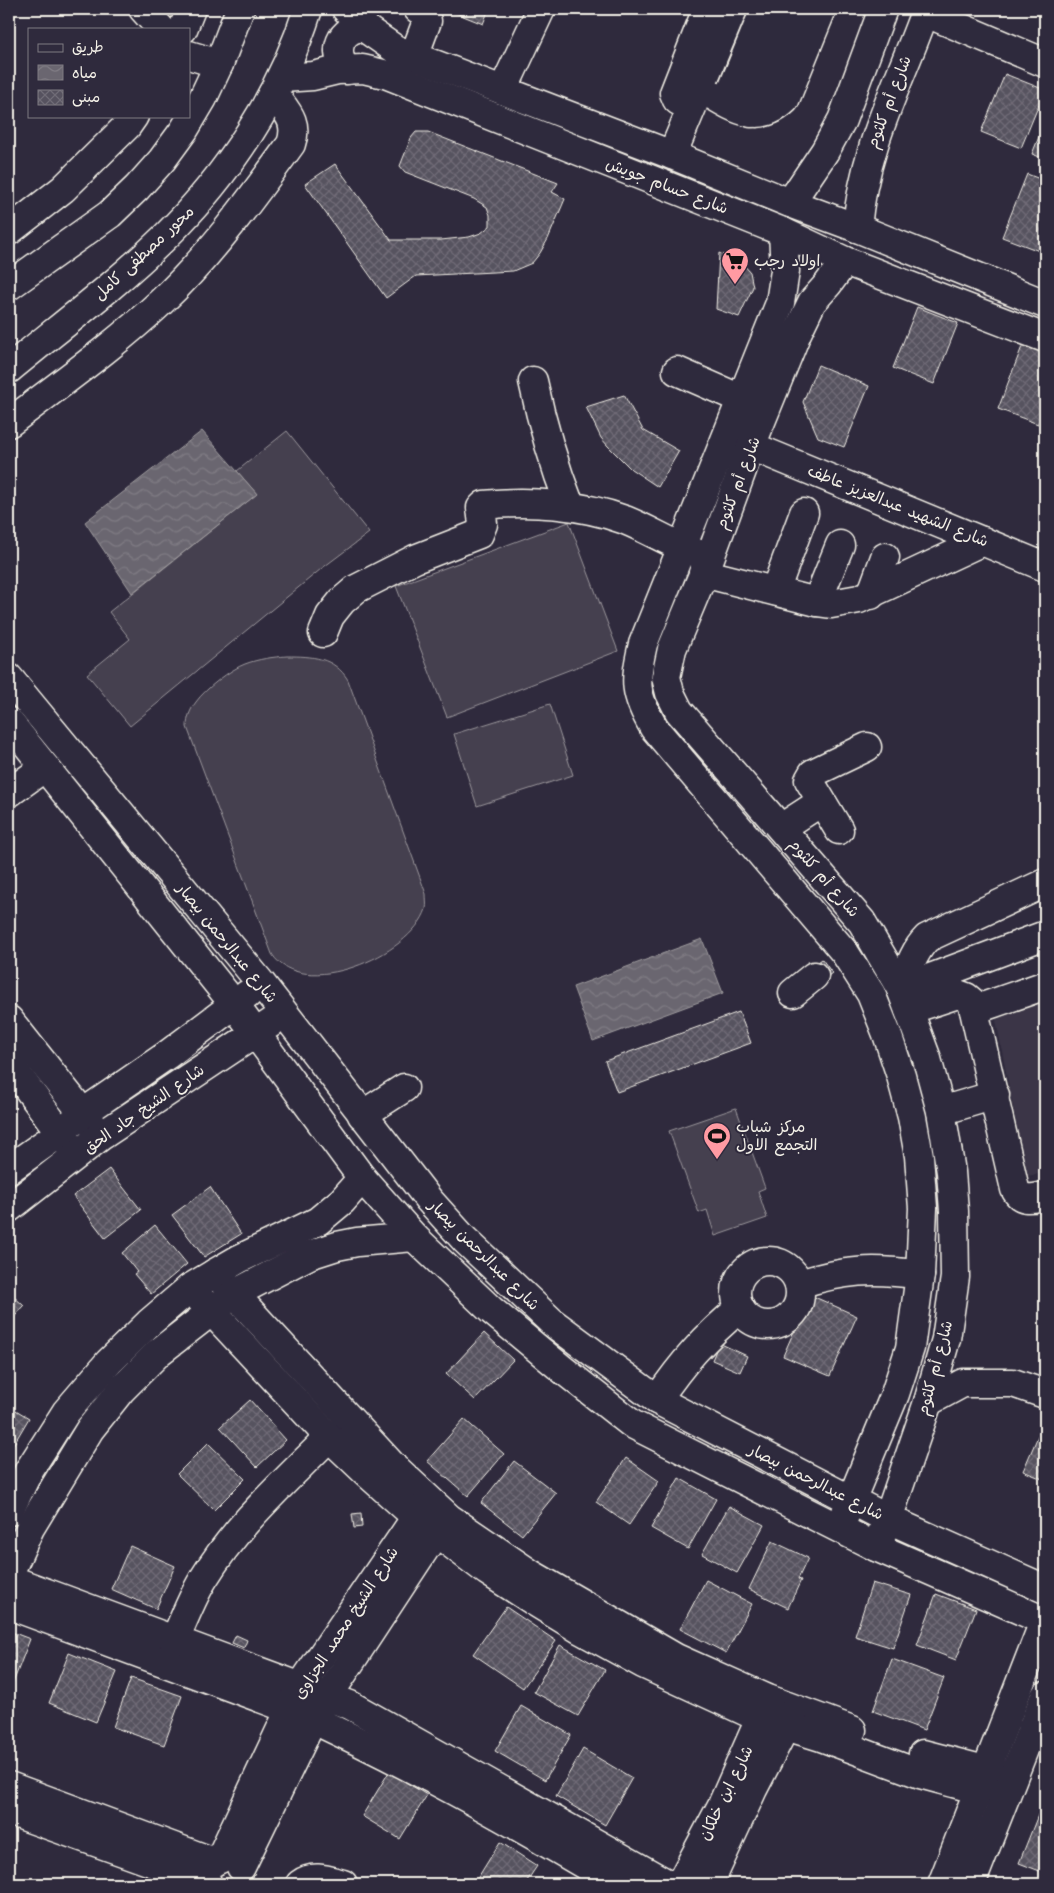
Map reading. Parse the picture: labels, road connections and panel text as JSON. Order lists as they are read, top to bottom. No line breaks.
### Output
{"streets":{"street":["شارع أم كلثوم","شارع حسام جويش","محور مصطفى كامل","شارع الشهيد عبدالعزيز عاطف","شارع عبدالرحمن بيصار","شارع الشيخ جاد الحق","شارع الشيخ محمد الجزاوى","شارع ابن خلكان"]},"crossings":[["شارع أم كلثوم","شارع حسام جويش"],["شارع أم كلثوم","شارع الشهيد عبدالعزيز عاطف"],["شارع أم كلثوم","شارع عبدالرحمن بيصار"],["شارع حسام جويش","محور مصطفى كامل"],["شارع عبدالرحمن بيصار","شارع الشيخ جاد الحق"]],"places":{"supermarket":["اولاد رجب"],"sports":["مركز شباب التجمع الاول"]},"legend":["طريق","مياه","مبنى"]}
